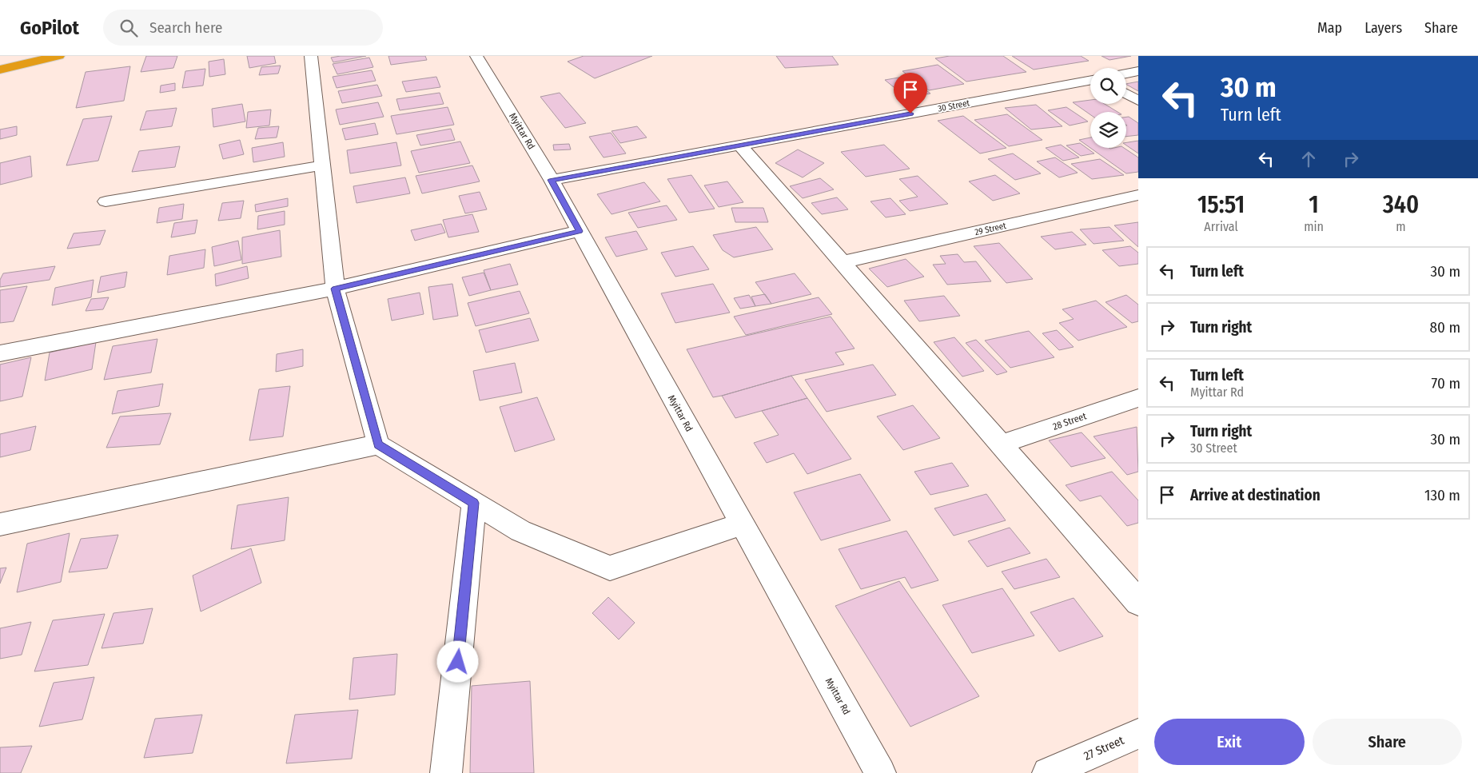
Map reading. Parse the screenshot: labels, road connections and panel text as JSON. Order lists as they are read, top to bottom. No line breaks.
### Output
{"streets":{"street":["30 Street","Myittar Rd","29 Street","28 Street","27 Street"]},"crossings":[["30 Street","Myittar Rd"]],"page":{"header":"GoPilot","search":"Search here","nav":["Map","Layers","Share"],"turn":["30 m","Turn left"],"eta":["15:51","Arrival","1","min","340","m"],"list":[{"name":"Turn left","value":"30 m"},{"name":"Turn right","value":"80 m"},{"name":"Turn left","note":"Myittar Rd","value":"70 m"},{"name":"Turn right","note":"30 Street","value":"30 m"},{"name":"Arrive at destination","value":"130 m"}],"buttons":["Exit","Share"]}}
